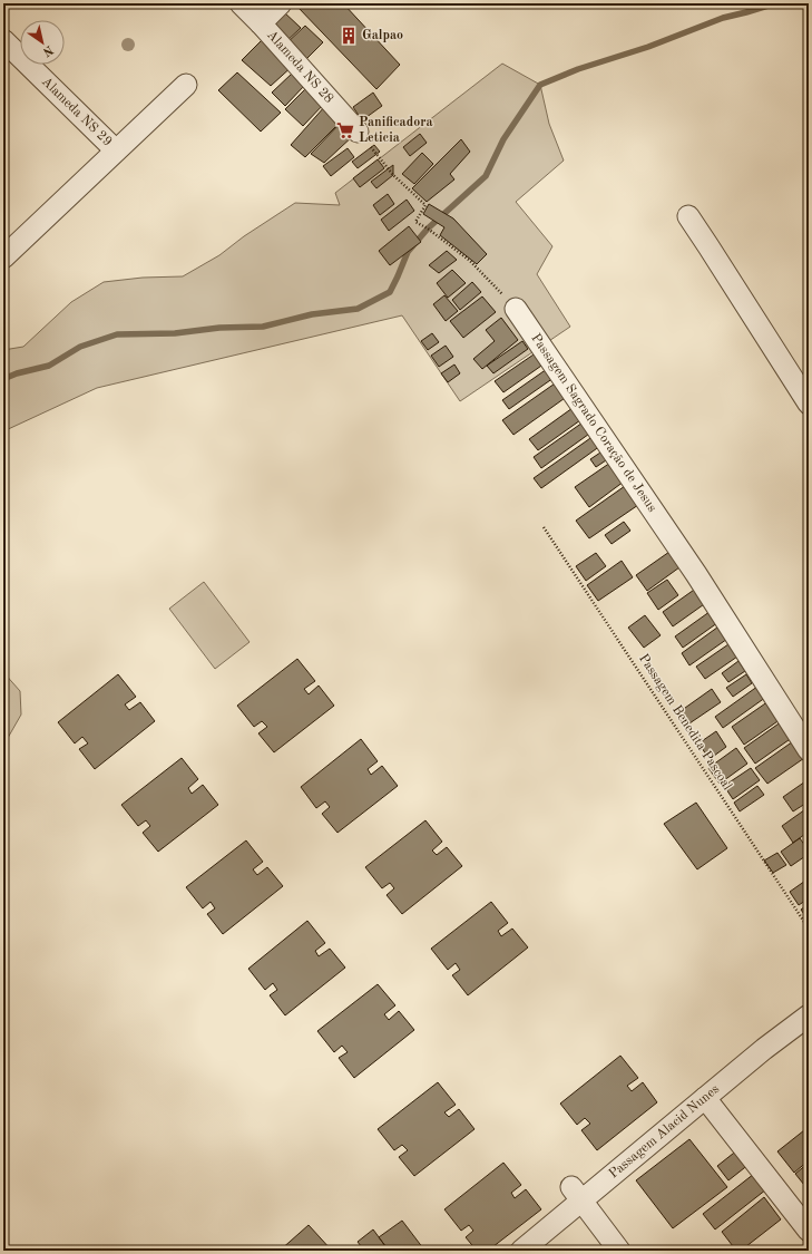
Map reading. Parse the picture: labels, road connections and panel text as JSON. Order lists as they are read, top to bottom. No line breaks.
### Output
{"streets":{"street":["Alameda NS 28","Alameda NS 29","Passagem Sagrado Coração de Jesus","Passagem Alacid Nunes"],"path":["Passagem Benedita Pascoal"]},"places":{"building":["Galpao"],"supermarket":["Panificadora Leticia"]},"north":"bottom right"}
